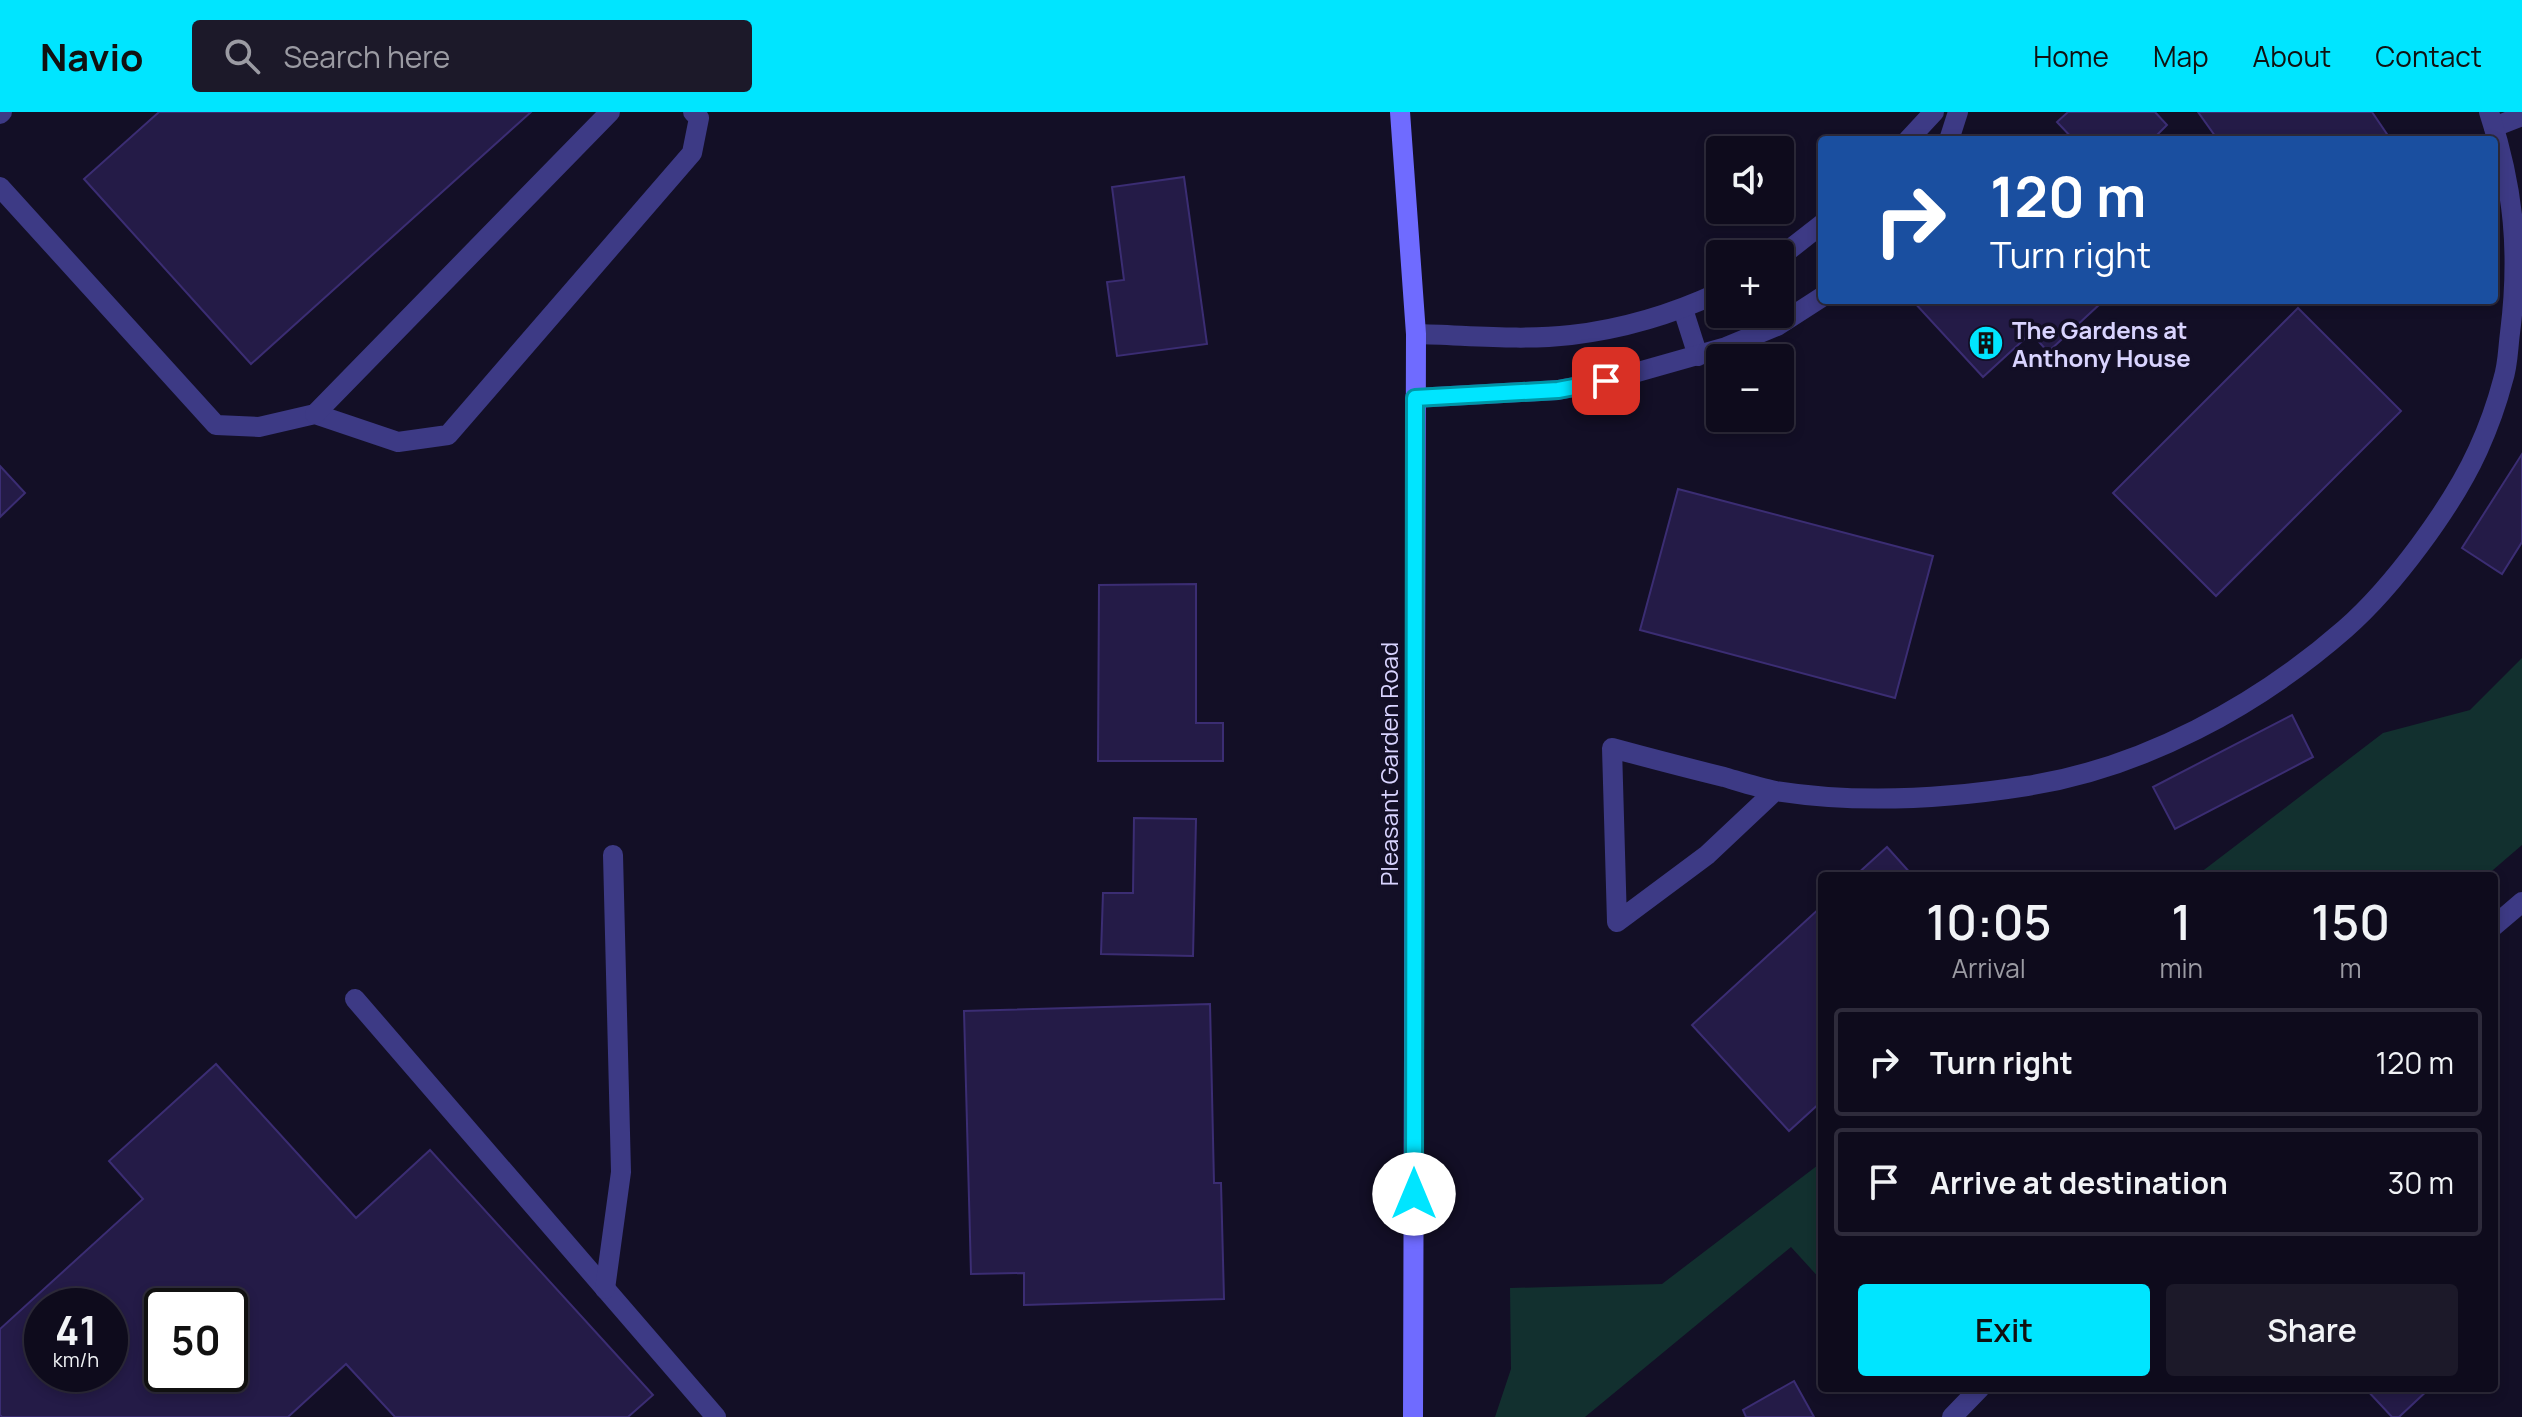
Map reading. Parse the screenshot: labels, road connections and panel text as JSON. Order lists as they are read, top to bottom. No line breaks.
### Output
{"streets":{"main road":["Pleasant Garden Road"]},"places":{"building":["The Gardens at Anthony House"]},"page":{"header":"Navio","search":"Search here","nav":["Home","Map","About","Contact"],"map_buttons":["+","−"],"turn":["120 m","Turn right"],"eta":["10:05","Arrival","1","min","150","m"],"list":[{"name":"Turn right","value":"120 m"},{"name":"Arrive at destination","value":"30 m"}],"buttons":["Exit","Share"],"speed":"41 km/h","limit":"50"}}
